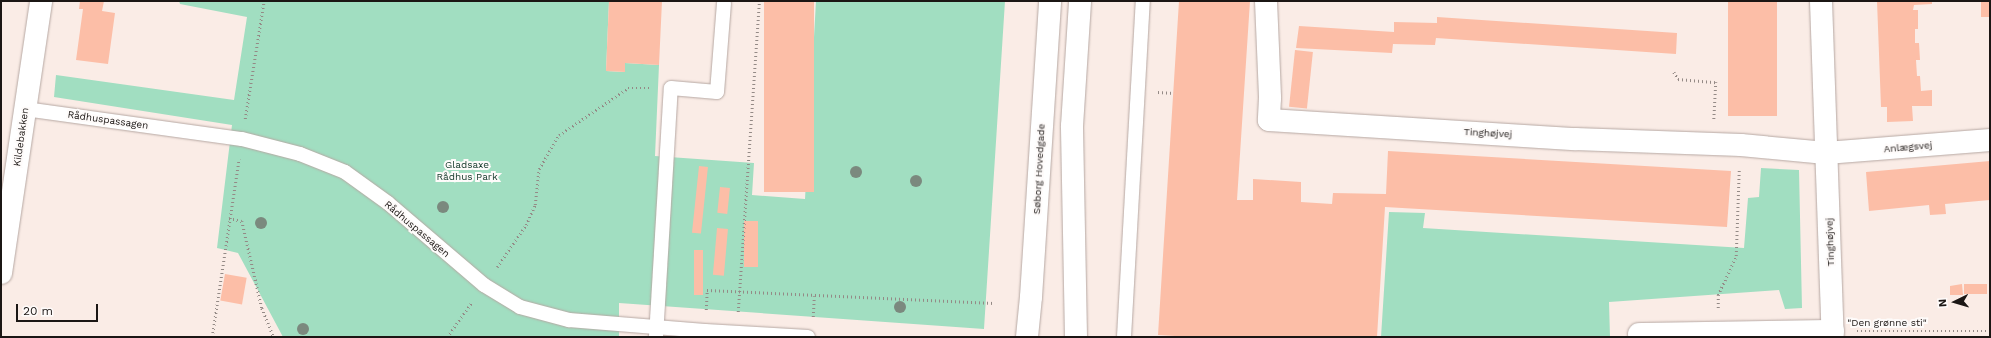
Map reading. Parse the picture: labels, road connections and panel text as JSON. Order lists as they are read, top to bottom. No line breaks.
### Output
{"streets":{"street":["Tinghøjvej","Kildebakken","Anlægsvej","Søborg Hovedgade"],"lane":["Rådhuspassagen"],"path":["\"Den grønne sti\""]},"crossings":[["Rådhuspassagen","Kildebakken"],["Tinghøjvej","Anlægsvej"],["Tinghøjvej","\"Den grønne sti\""]],"parks":["Gladsaxe Rådhus Park"],"scale_bar":"20 m","north":"left"}
